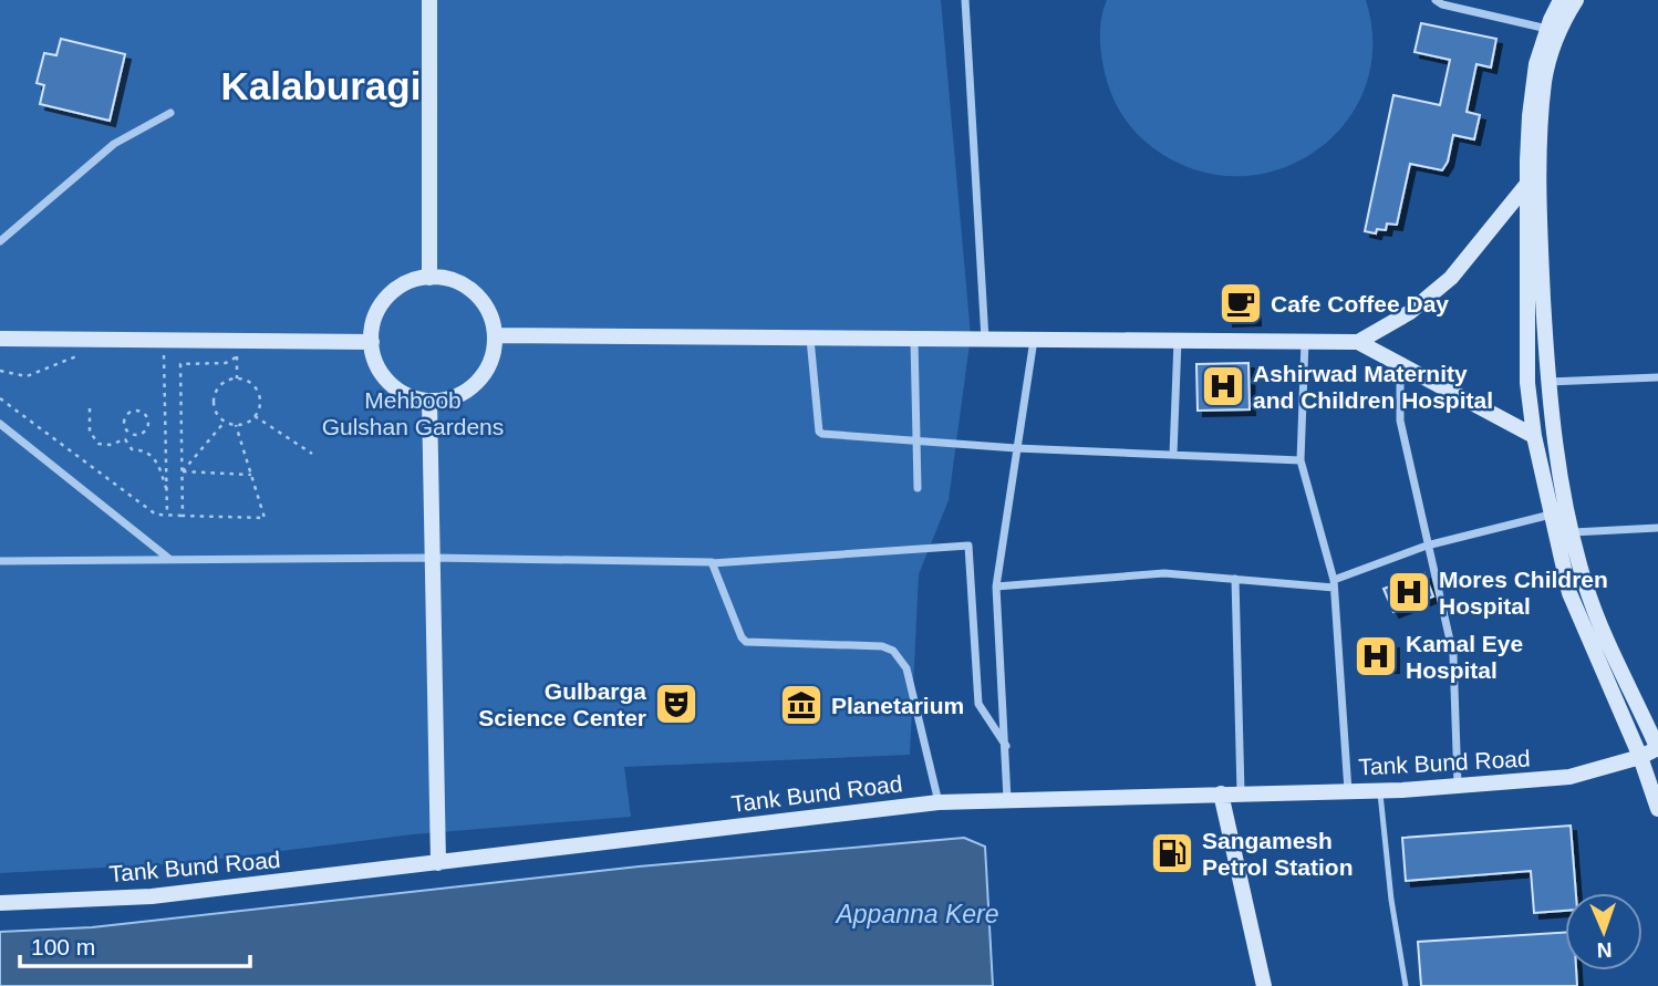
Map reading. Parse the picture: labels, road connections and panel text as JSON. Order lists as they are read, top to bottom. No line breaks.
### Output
{"streets":{"main road":["Tank Bund Road"]},"districts":["Kalaburagi"],"water":["Appanna Kere"],"parks":["Mehboob Gulshan Gardens"],"places":{"cafe":["Cafe Coffee Day"],"hospital":["Ashirwad Maternity and Children Hospital","Mores Children Hospital","Kamal Eye Hospital"],"theatre":["Gulbarga Science Center"],"museum":["Planetarium"],"fuel station":["Sangamesh Petrol Station"]},"scale_bar":"100 m","north":"bottom"}
